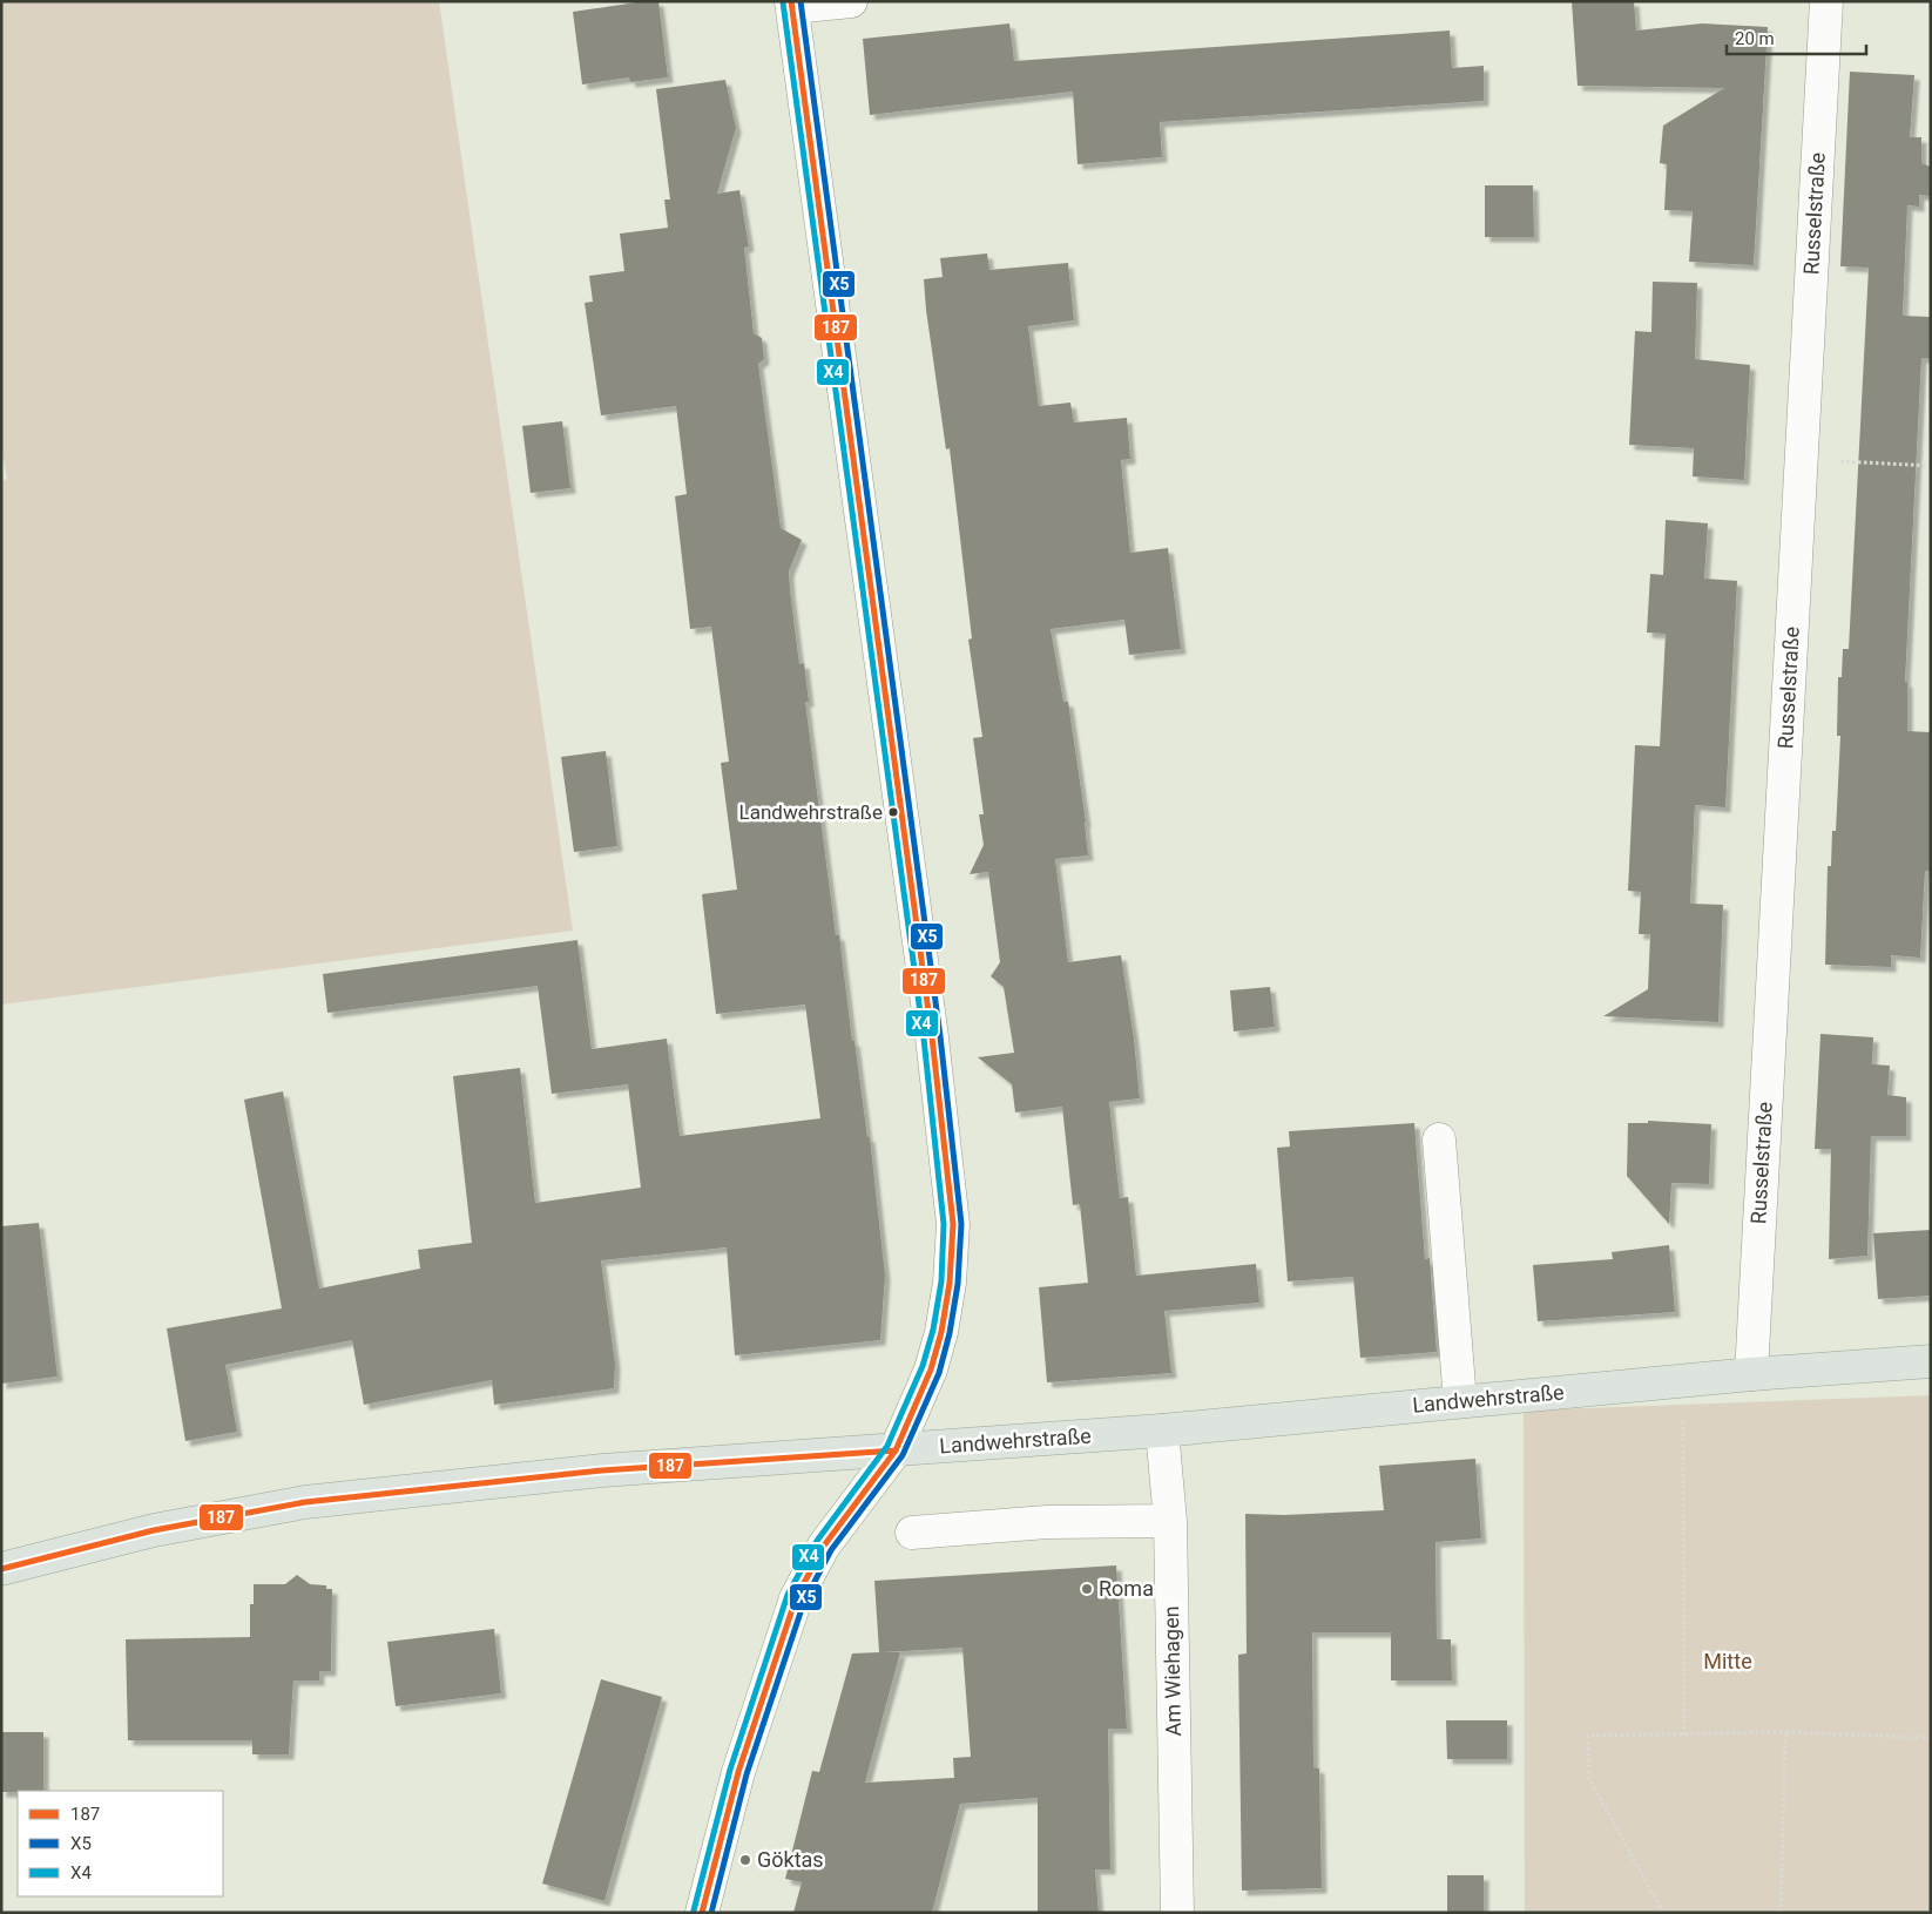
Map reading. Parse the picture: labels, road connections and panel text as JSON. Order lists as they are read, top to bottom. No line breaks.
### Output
{"streets":{"main road":["Landwehrstraße"],"street":["Russelstraße","Am Wiehagen"]},"crossings":[["Russelstraße","Landwehrstraße"],["Landwehrstraße","Am Wiehagen"]],"parks":["Mitte"],"places":["Landwehrstraße","Roma","Göktas"],"lines":["transit line 187","transit line X5","transit line X4"],"legend":["187","X5","X4"],"scale_bar":"20 m"}
